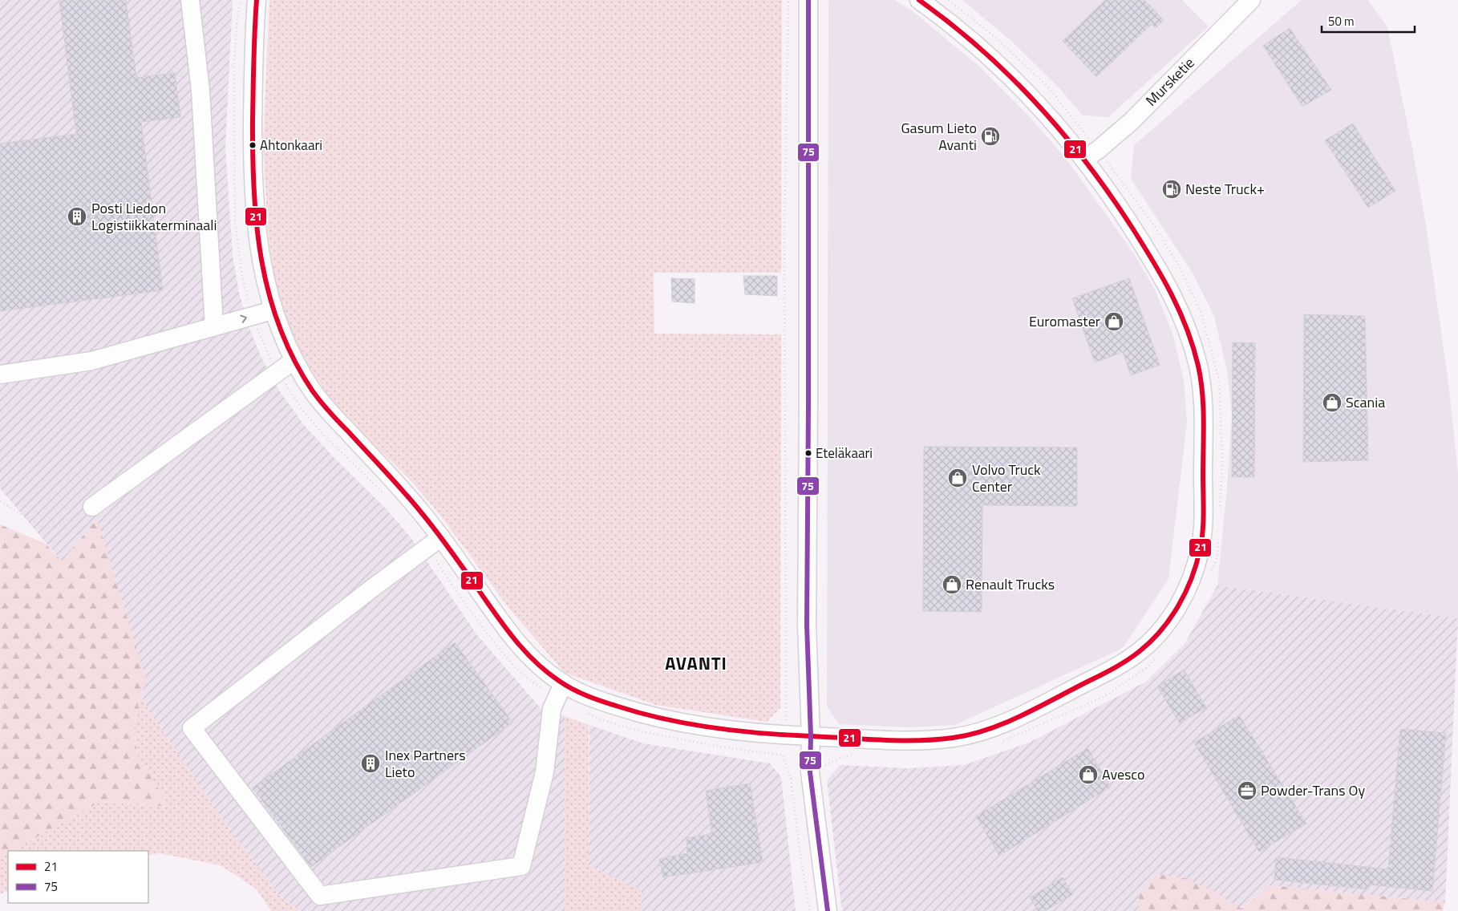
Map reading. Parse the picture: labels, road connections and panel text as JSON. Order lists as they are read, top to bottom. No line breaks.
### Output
{"streets":{"street":["Mursketie"]},"districts":["AVANTI"],"places":{"fuel station":["Gasum Lieto Avanti","Neste Truck+"],"other":["Ahtonkaari","Eteläkaari"],"building":["Posti Liedon Logistiikkaterminaali","Inex Partners Lieto"],"shop":["Euromaster","Scania","Volvo Truck Center","Renault Trucks","Avesco"],"office":["Powder-Trans Oy"]},"lines":["transit line 21","transit line 75"],"legend":["21","75"],"scale_bar":"50 m"}
